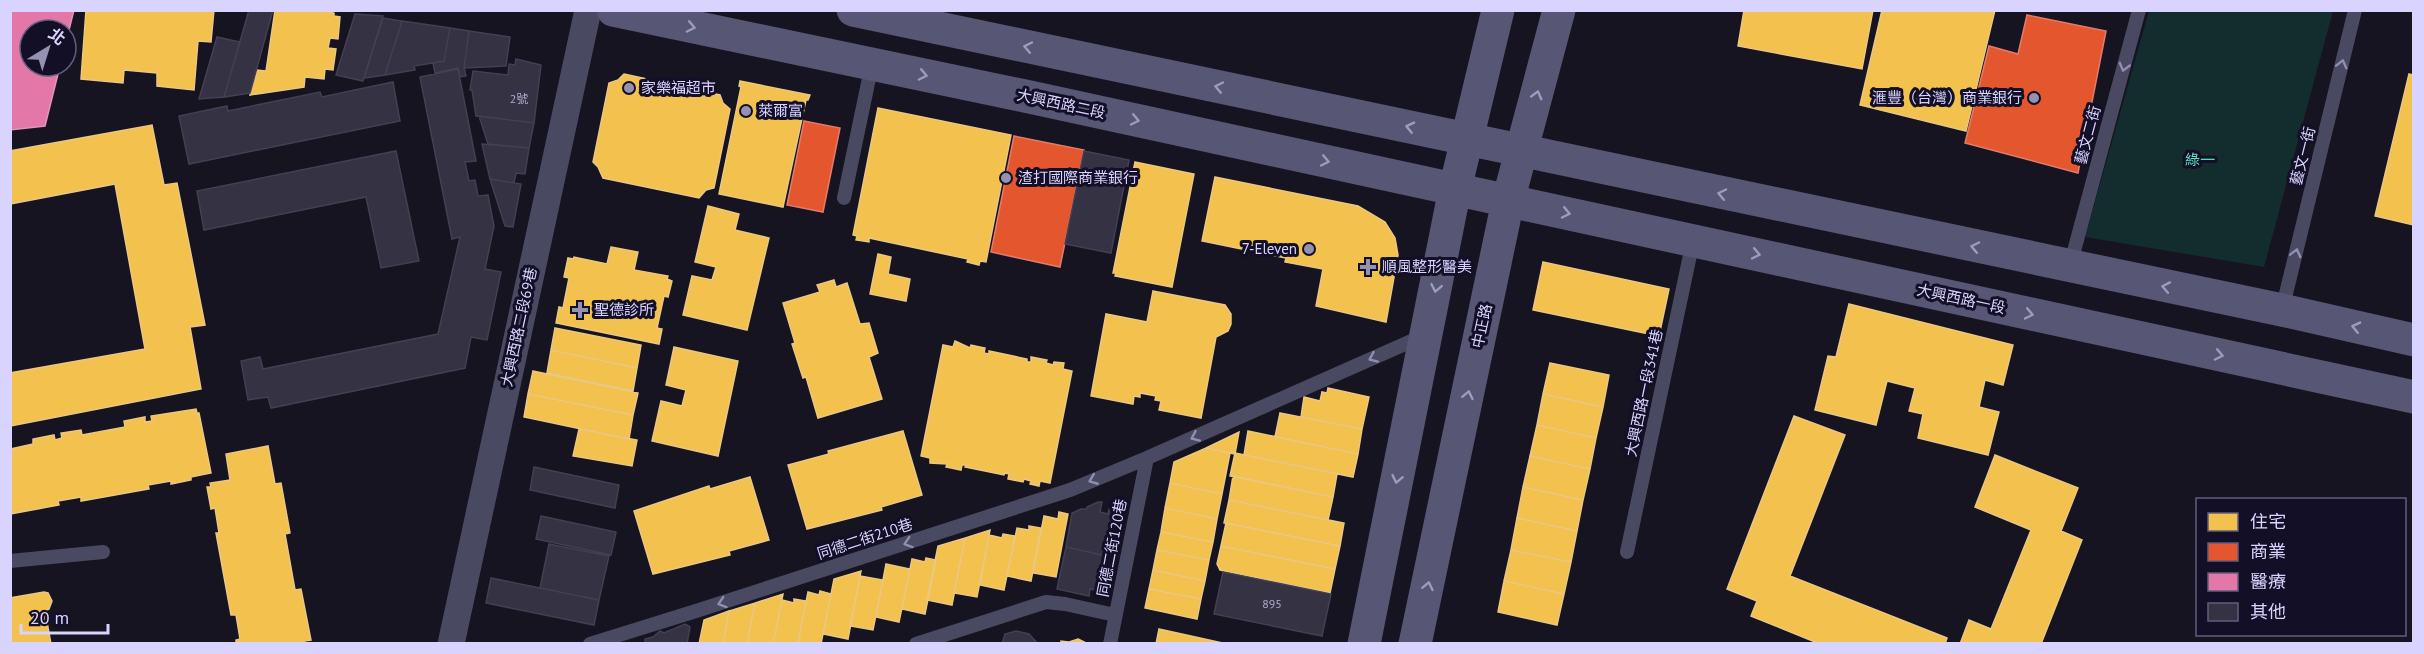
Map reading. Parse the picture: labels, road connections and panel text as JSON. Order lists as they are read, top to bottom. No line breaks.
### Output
{"streets":{"street":["大興西路二段","大興西路一段","中正路","大興西路二段69巷"],"lane":["藝文二街","藝文一街","大興西路一段341巷","同德二街210巷","同德二街120巷"]},"crossings":[["大興西路二段","大興西路一段"],["大興西路二段","中正路"],["大興西路一段","中正路"],["大興西路一段","大興西路一段341巷"],["同德二街210巷","同德二街120巷"]],"one_way":["藝文二街","藝文一街","同德二街210巷"],"parks":["綠一"],"places":{"other":["家樂福超市","滙豐（台灣）商業銀行","萊爾富","渣打國際商業銀行","7-Eleven"],"health":["順風整形醫美","聖德診所"]},"house_numbers":["2號","895"],"legend":["住宅","商業","醫療","其他"],"scale_bar":"20 m","north":"top right"}
